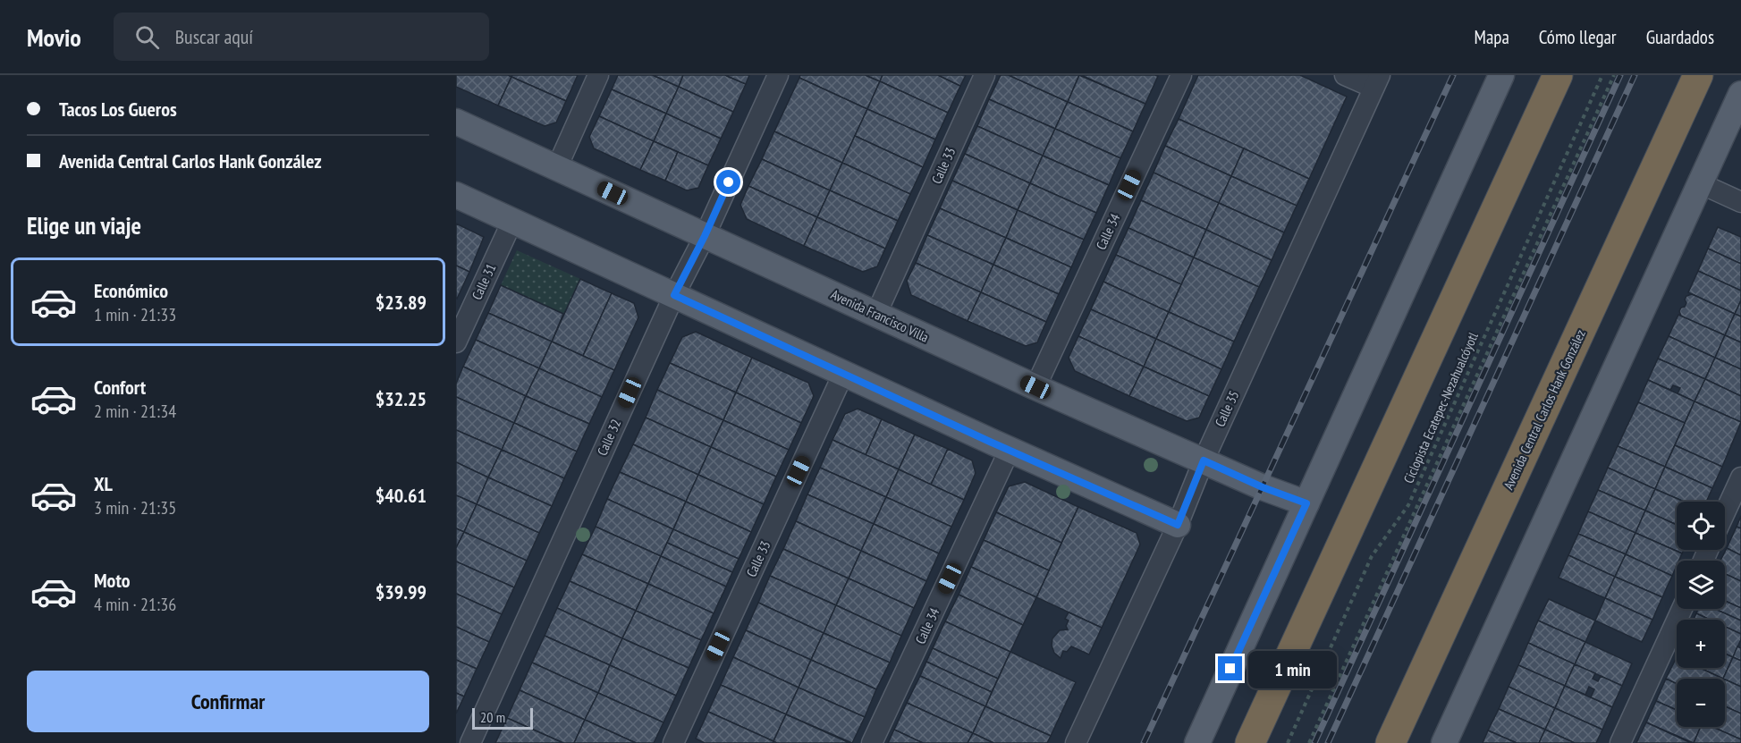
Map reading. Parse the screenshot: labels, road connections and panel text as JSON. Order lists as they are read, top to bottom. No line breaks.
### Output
{"streets":{"highway":["Avenida Central Carlos Hank González"],"main road":["Avenida Francisco Villa"],"street":["Calle 33","Calle 34","Calle 31","Calle 35","Calle 32"],"path":["Ciclopista Ecatepec-Nezahualcóyotl"]},"crossings":[["Calle 33","Avenida Francisco Villa"],["Calle 34","Avenida Francisco Villa"],["Avenida Francisco Villa","Calle 35"],["Avenida Francisco Villa","Calle 32"]],"scale_bar":"20 m","page":{"header":"Movio","search":"Buscar aquí","nav":["Mapa","Cómo llegar","Guardados"],"banner":["Tacos Los Gueros","Avenida Central Carlos Hank González"],"heading":"Elige un viaje","list":[{"name":"Económico","note":"1 min · 21:33","value":"$23.89"},{"name":"Confort","note":"2 min · 21:34","value":"$32.25"},{"name":"XL","note":"3 min · 21:35","value":"$40.61"},{"name":"Moto","note":"4 min · 21:36","value":"$39.99"}],"map_buttons":["+","−"],"bubble":"1 min","buttons":"Confirmar","scale":"20 m"}}
